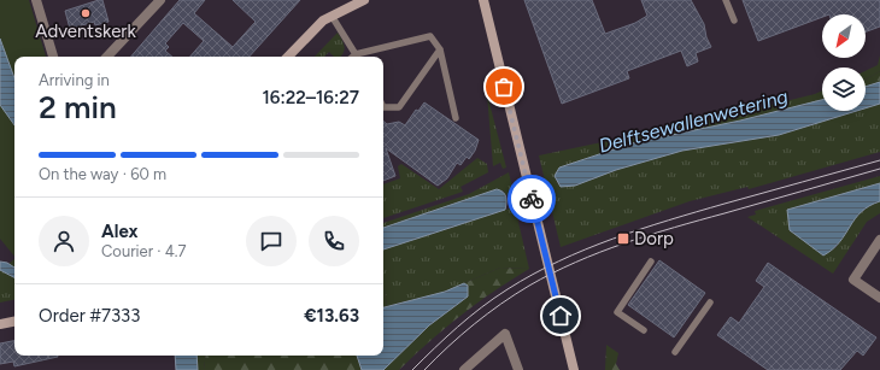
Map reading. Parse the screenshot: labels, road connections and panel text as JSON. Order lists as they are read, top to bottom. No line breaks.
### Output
{"water":["Delftsewallenwetering"],"places":{"other":["Adventskerk"],"transit":["Dorp"]},"north":"bottom left","page":{"heading":["2 min","Arriving in","16:22–16:27"],"panel":["Alex","Courier · 4.7","Order #7333","€13.63"],"bar":"On the way · 60 m"}}
